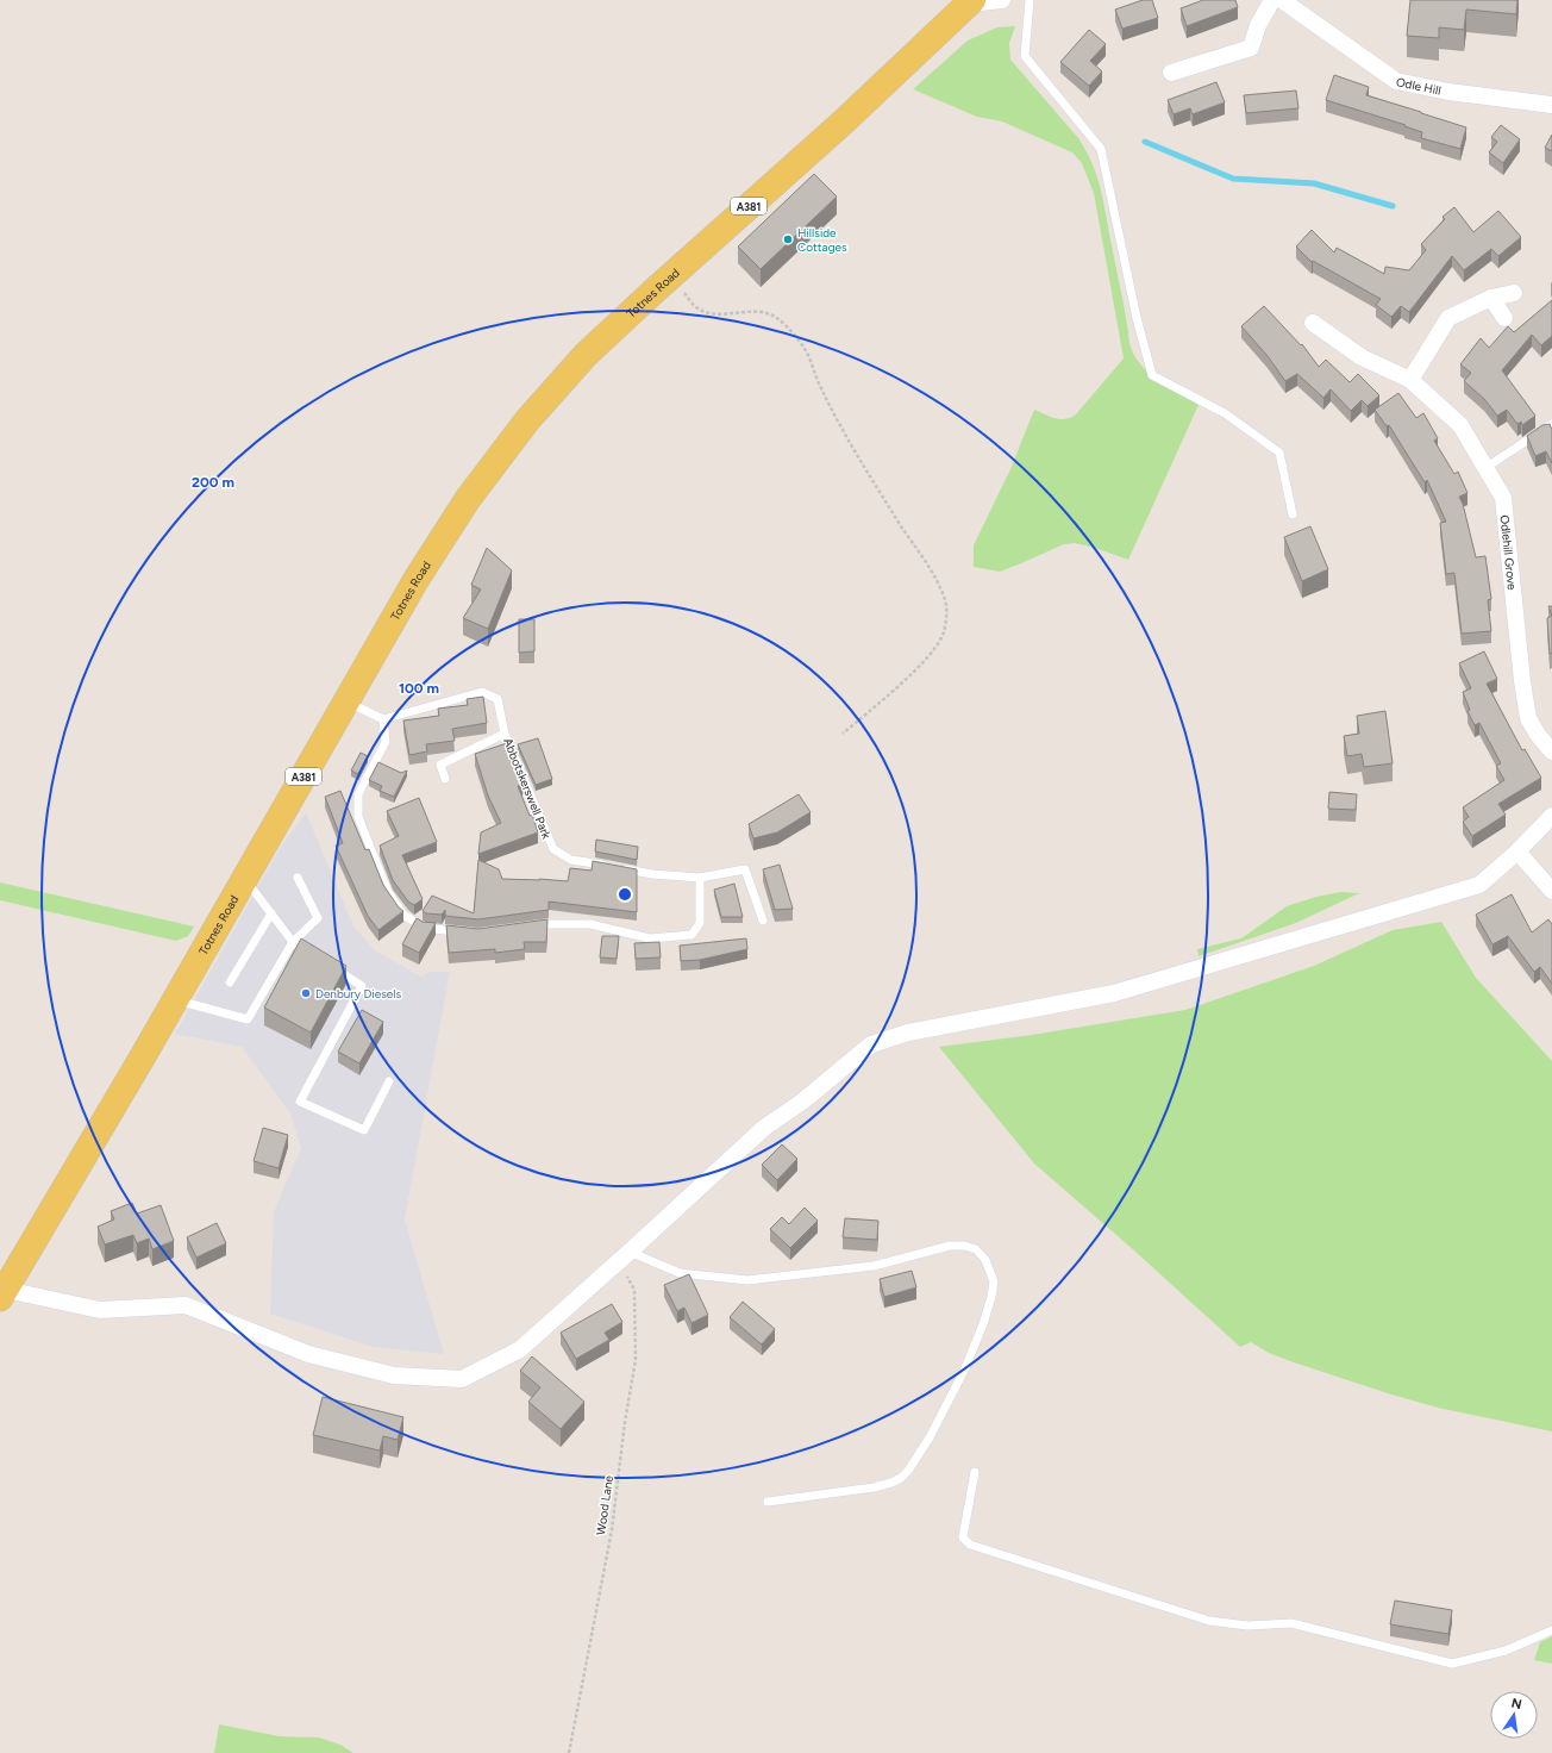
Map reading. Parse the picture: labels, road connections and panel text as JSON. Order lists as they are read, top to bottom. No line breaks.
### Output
{"streets":{"main road":["A381","Totnes Road"],"street":["Odle Hill","Odlehill Grove"],"lane":["Abbotskerswell Park"],"path":["Wood Lane"]},"places":["Hillside Cottages","Denbury Diesels"],"north":"top","rings":["200 m","100 m"]}
